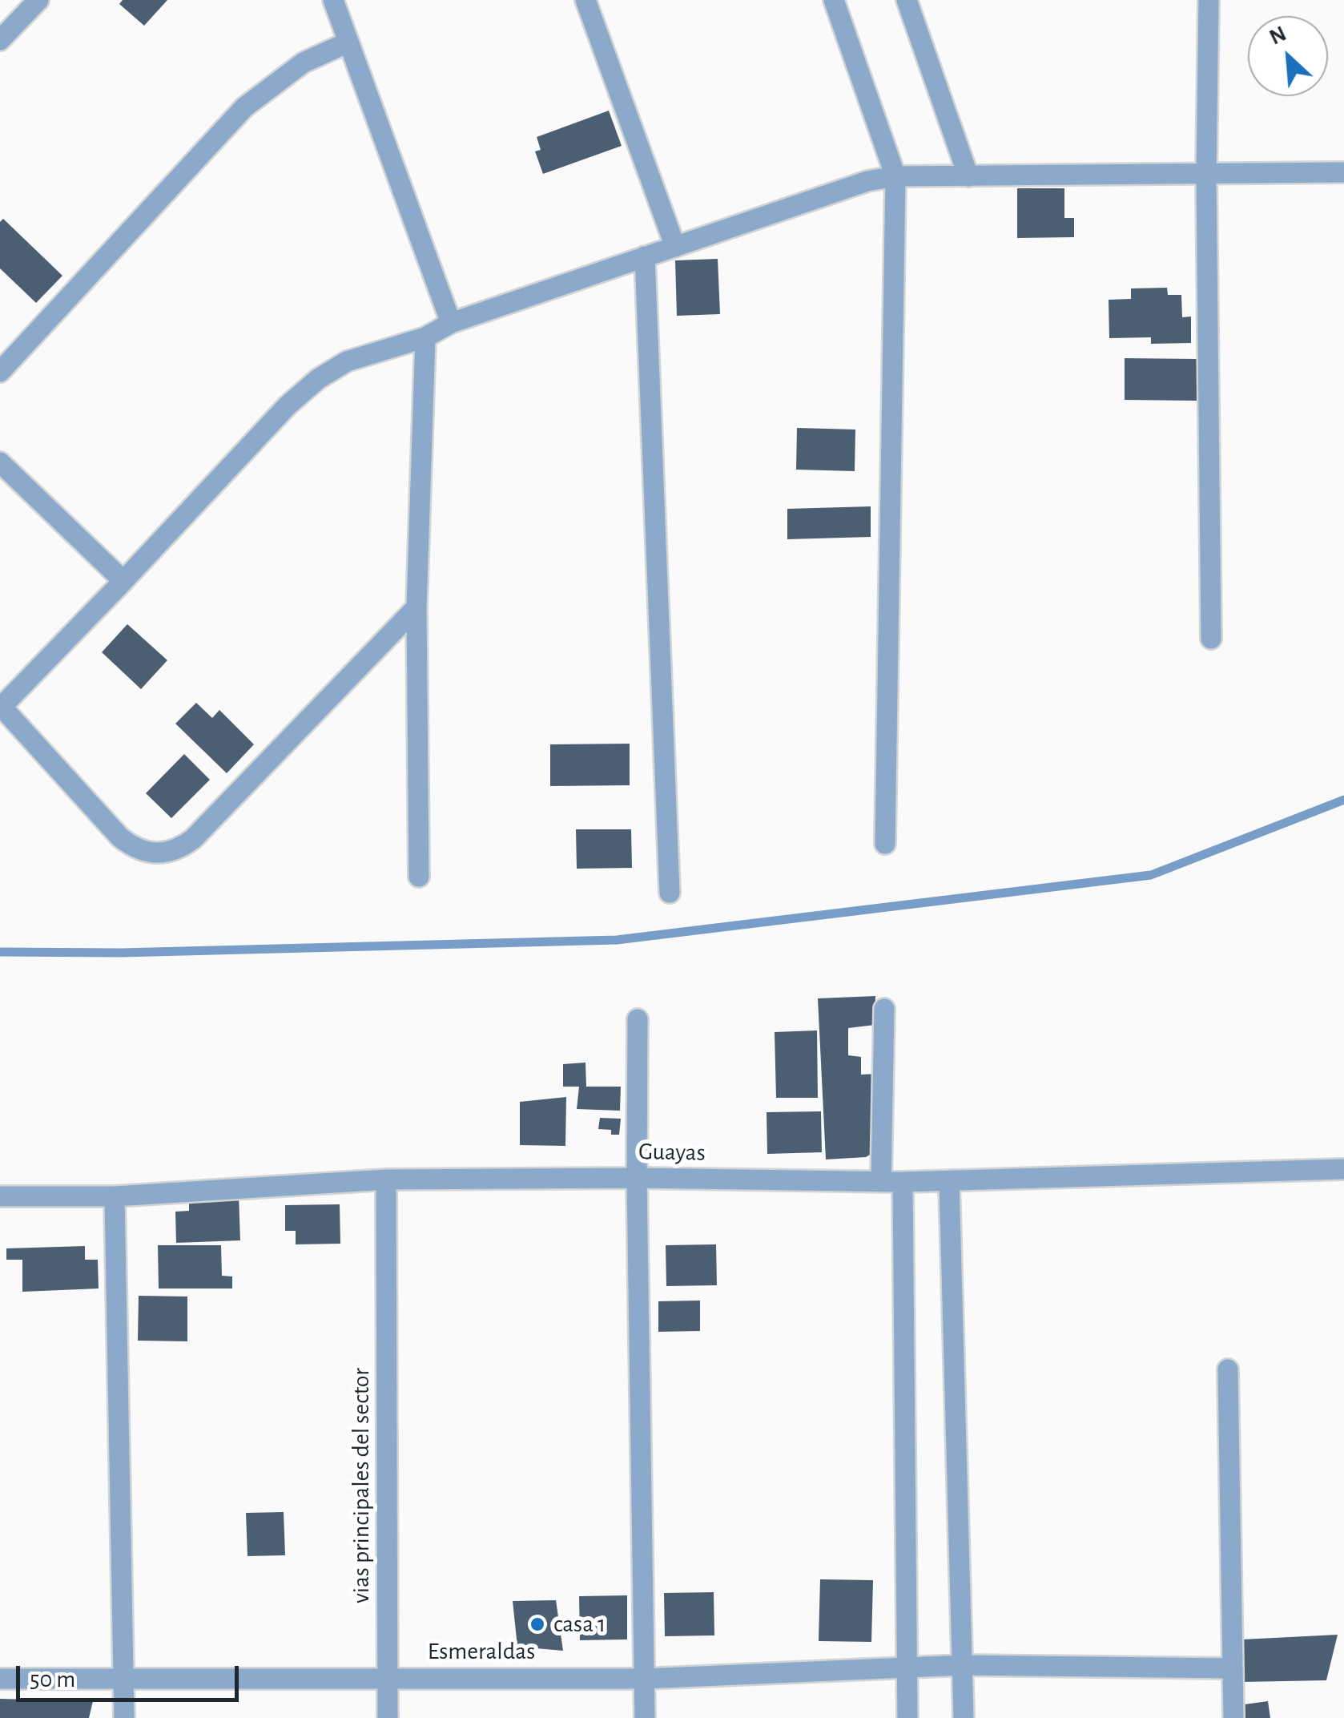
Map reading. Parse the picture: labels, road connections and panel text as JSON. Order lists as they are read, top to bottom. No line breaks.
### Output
{"streets":{"street":["Guayas","vias principales del sector"]},"crossings":[["Guayas","vias principales del sector"]],"places":["casa 1"],"scale_bar":"50 m","north":"top left"}
